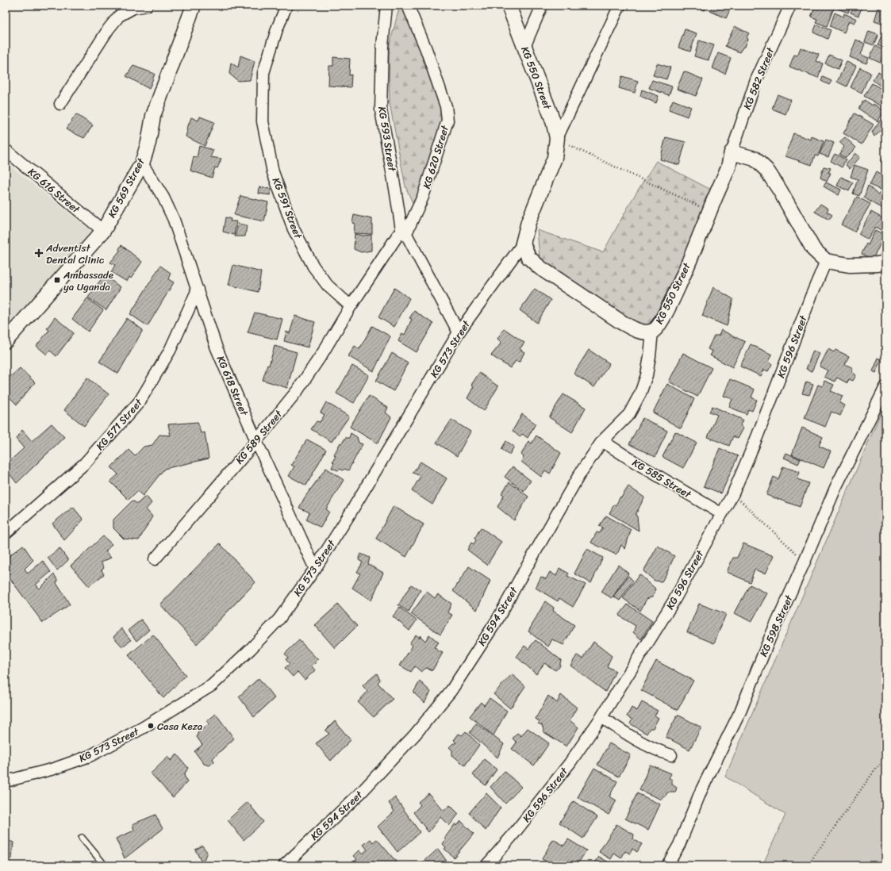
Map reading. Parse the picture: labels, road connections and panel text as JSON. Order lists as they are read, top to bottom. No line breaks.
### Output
{"streets":{"street":["KG 550 Street","KG 582 Street","KG 593 Street","KG 620 Street","KG 569 Street","KG 616 Street","KG 591 Street","KG 596 Street","KG 573 Street","KG 618 Street","KG 571 Street","KG 589 Street","KG 585 Street","KG 594 Street","KG 598 Street"]},"crossings":[["KG 550 Street","KG 582 Street"],["KG 550 Street","KG 573 Street"],["KG 550 Street","KG 594 Street"],["KG 593 Street","KG 620 Street"],["KG 569 Street","KG 616 Street"],["KG 569 Street","KG 618 Street"],["KG 591 Street","KG 589 Street"],["KG 596 Street","KG 585 Street"],["KG 573 Street","KG 618 Street"],["KG 618 Street","KG 571 Street"],["KG 618 Street","KG 589 Street"],["KG 585 Street","KG 594 Street"]],"places":{"health":["Adventist Dental Clinic"],"transit":["Ambassade ya Uganda"],"other":["Casa Keza"]}}
